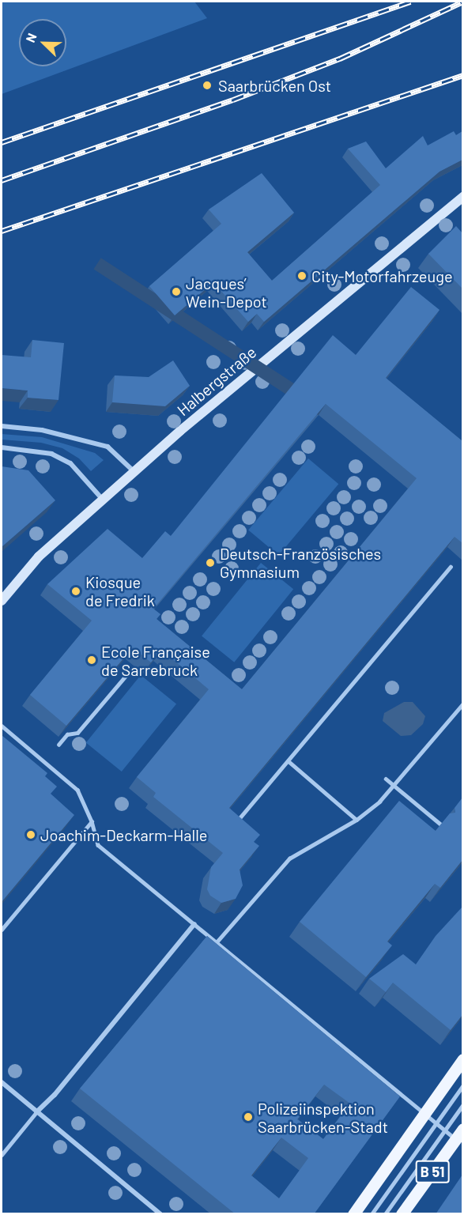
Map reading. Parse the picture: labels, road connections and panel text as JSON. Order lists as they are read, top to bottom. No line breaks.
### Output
{"streets":{"main road":["B 51"],"street":["Halbergstraße"]},"places":["Saarbrücken Ost","City-Motorfahrzeuge","Jacques’ Wein-Depot","Deutsch-Französisches Gymnasium","Kiosque de Fredrik","Ecole Française de Sarrebruck","Joachim-Deckarm-Halle","Polizeiinspektion Saarbrücken-Stadt"],"north":"top left"}
